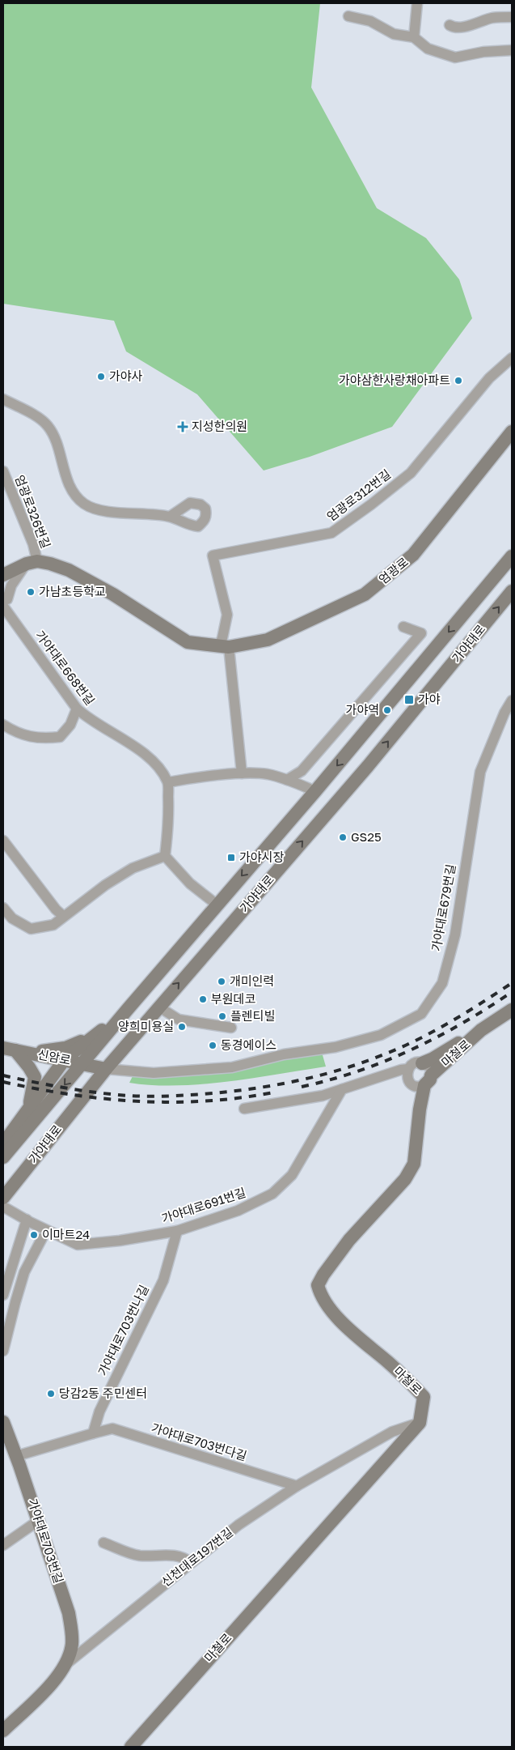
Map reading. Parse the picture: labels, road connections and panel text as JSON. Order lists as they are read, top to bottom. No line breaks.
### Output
{"streets":{"main road":["엄광로","가야대로","마철로","신암로","가야대로703번길","신천대로197번길"],"street":["엄광로312번길","엄광로326번길","가야대로668번길","가야대로679번길","가야대로691번길","가야대로703번나길","가야대로703번다길"]},"crossings":[["엄광로312번길","엄광로"],["엄광로326번길","엄광로"],["가야대로","가야대로679번길"],["가야대로","신암로"],["가야대로679번길","신암로"],["마철로","신천대로197번길"],["가야대로691번길","가야대로703번나길"],["가야대로703번나길","가야대로703번다길"],["가야대로703번다길","신천대로197번길"],["가야대로703번길","신천대로197번길"]],"places":{"other":["가야사","가야삼한사랑채아파트","가남초등학교","가야역","GS25","개미인력","부원데코","플렌티빌","양희미용실","동경에이스","이마트24","당감2동 주민센터"],"health":["지성한의원"],"transit":["가야","가야시장"]}}
